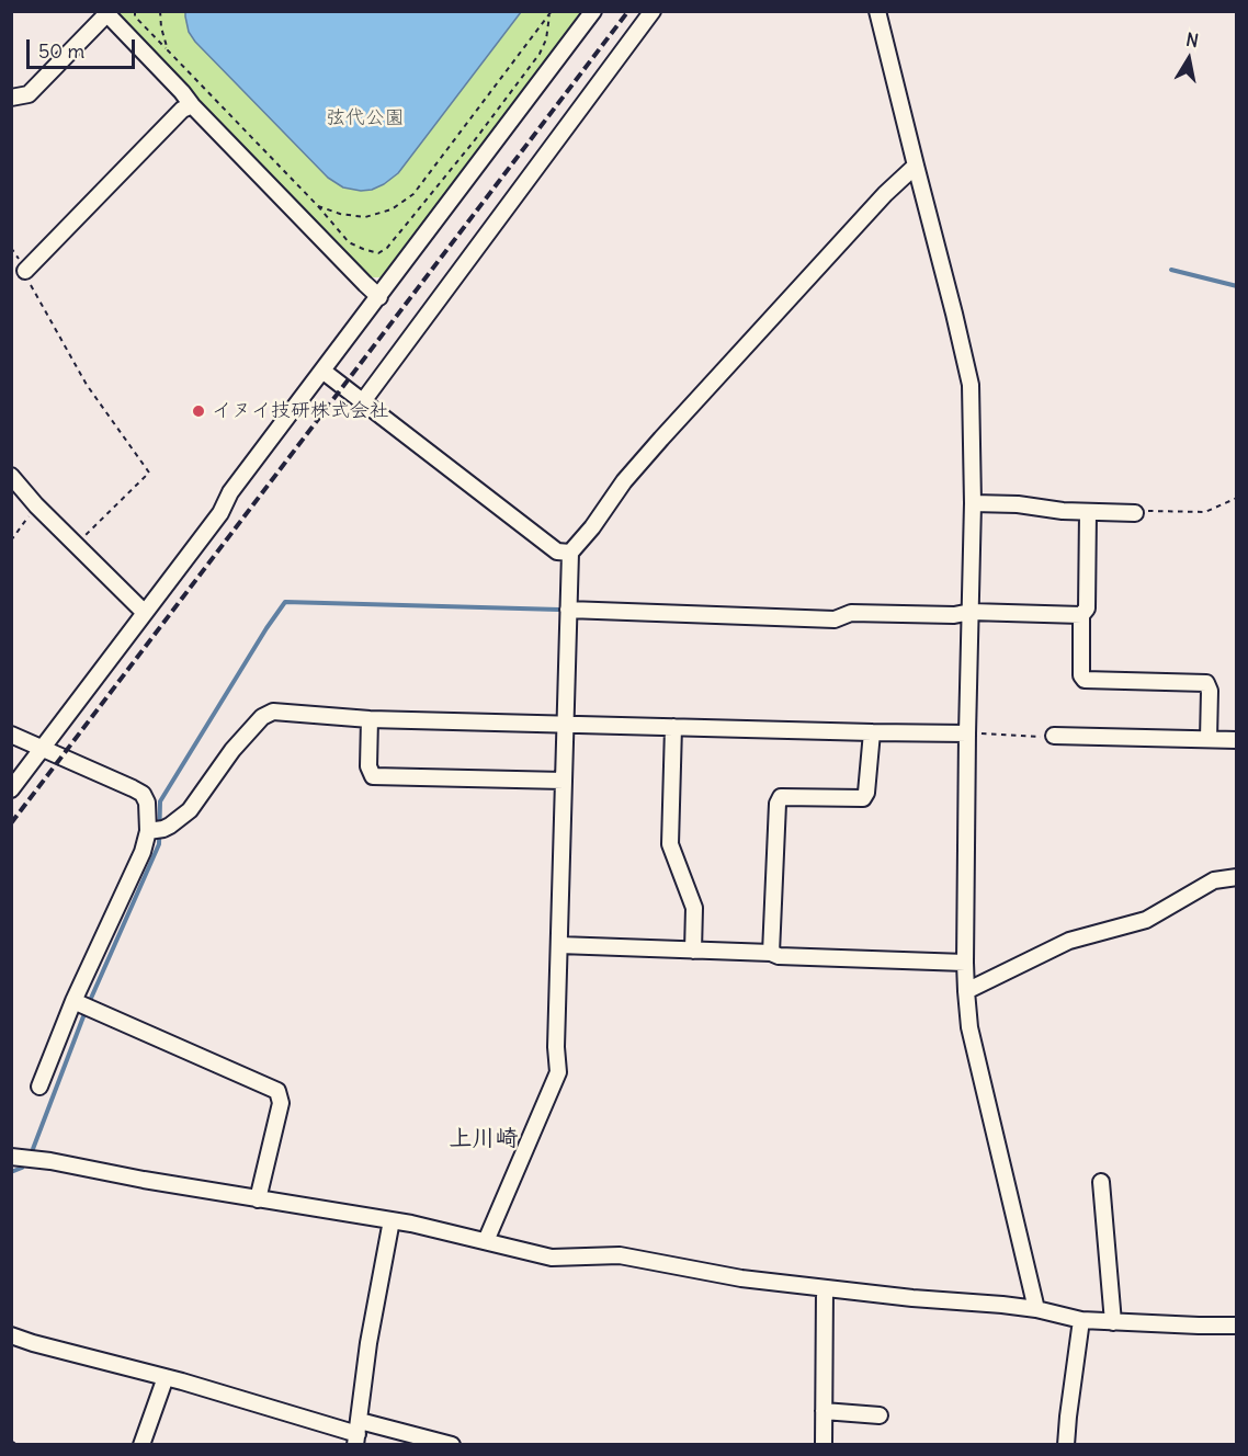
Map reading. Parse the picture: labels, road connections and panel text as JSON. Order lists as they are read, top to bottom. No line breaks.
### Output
{"districts":["上川崎"],"parks":["弦代公園"],"places":["イヌイ技研株式会社"],"scale_bar":"50 m","north":"top"}
